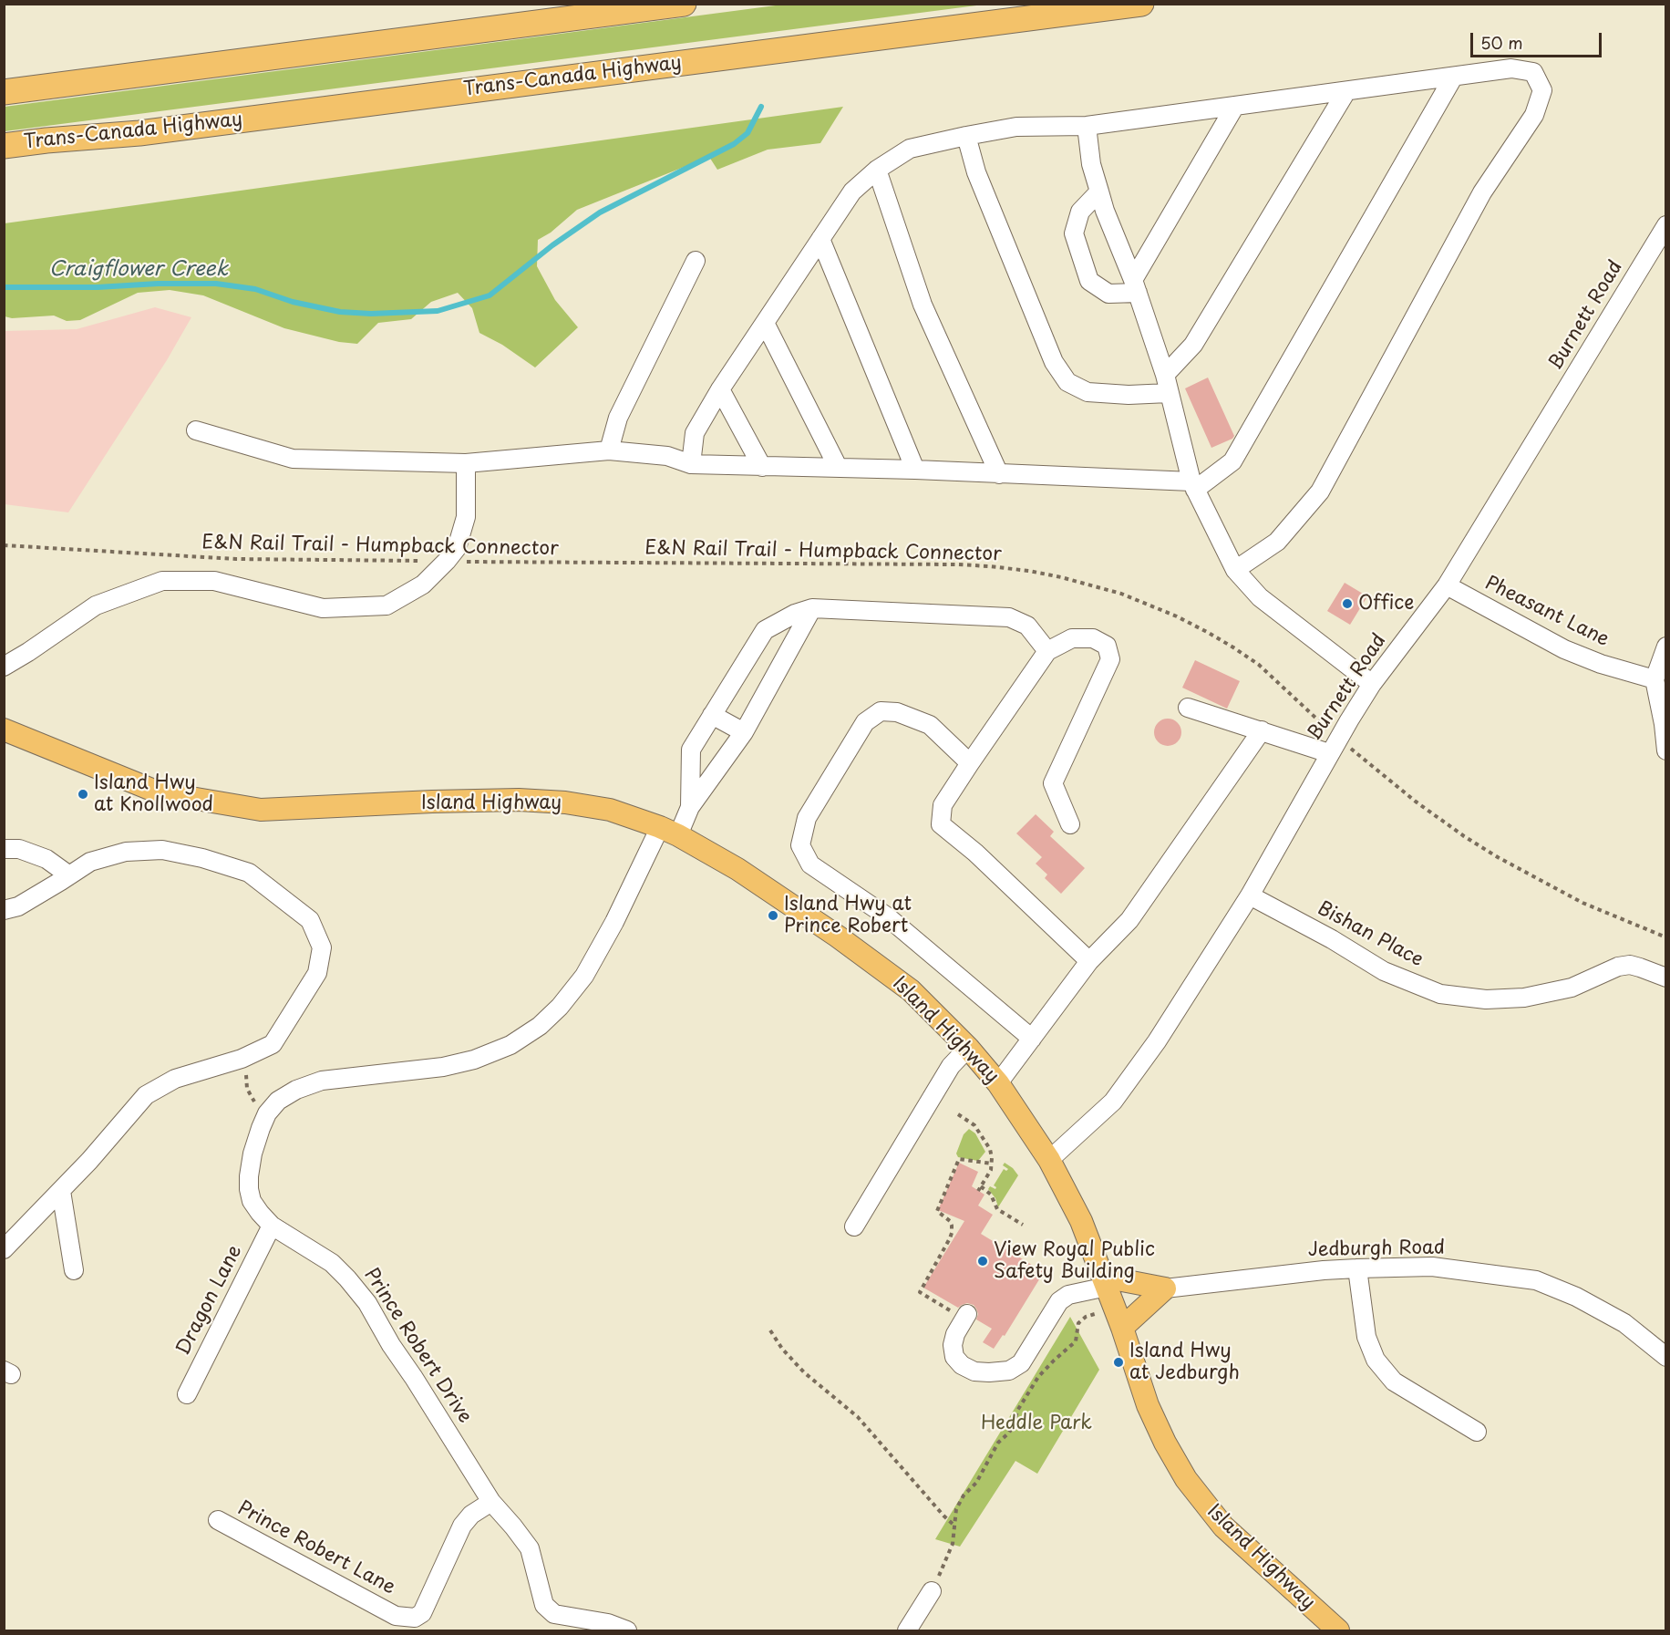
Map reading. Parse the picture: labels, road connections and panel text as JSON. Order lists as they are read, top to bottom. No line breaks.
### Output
{"streets":{"highway":["Trans-Canada Highway"],"main road":["Island Highway"],"street":["Burnett Road","Pheasant Lane","Bishan Place","Jedburgh Road","Dragon Lane","Prince Robert Drive","Prince Robert Lane"],"path":["E&N Rail Trail - Humpback Connector"]},"crossings":[["Burnett Road","E&N Rail Trail - Humpback Connector"],["Burnett Road","Pheasant Lane"],["Burnett Road","Island Highway"],["Burnett Road","Bishan Place"],["Island Highway","Prince Robert Drive"],["Dragon Lane","Prince Robert Drive"],["Prince Robert Drive","Prince Robert Lane"]],"water":["Craigflower Creek"],"parks":["Heddle Park"],"places":["Office","Island Hwy at Knollwood","Island Hwy at Prince Robert","View Royal Public Safety Building","Island Hwy at Jedburgh"],"scale_bar":"50 m"}
